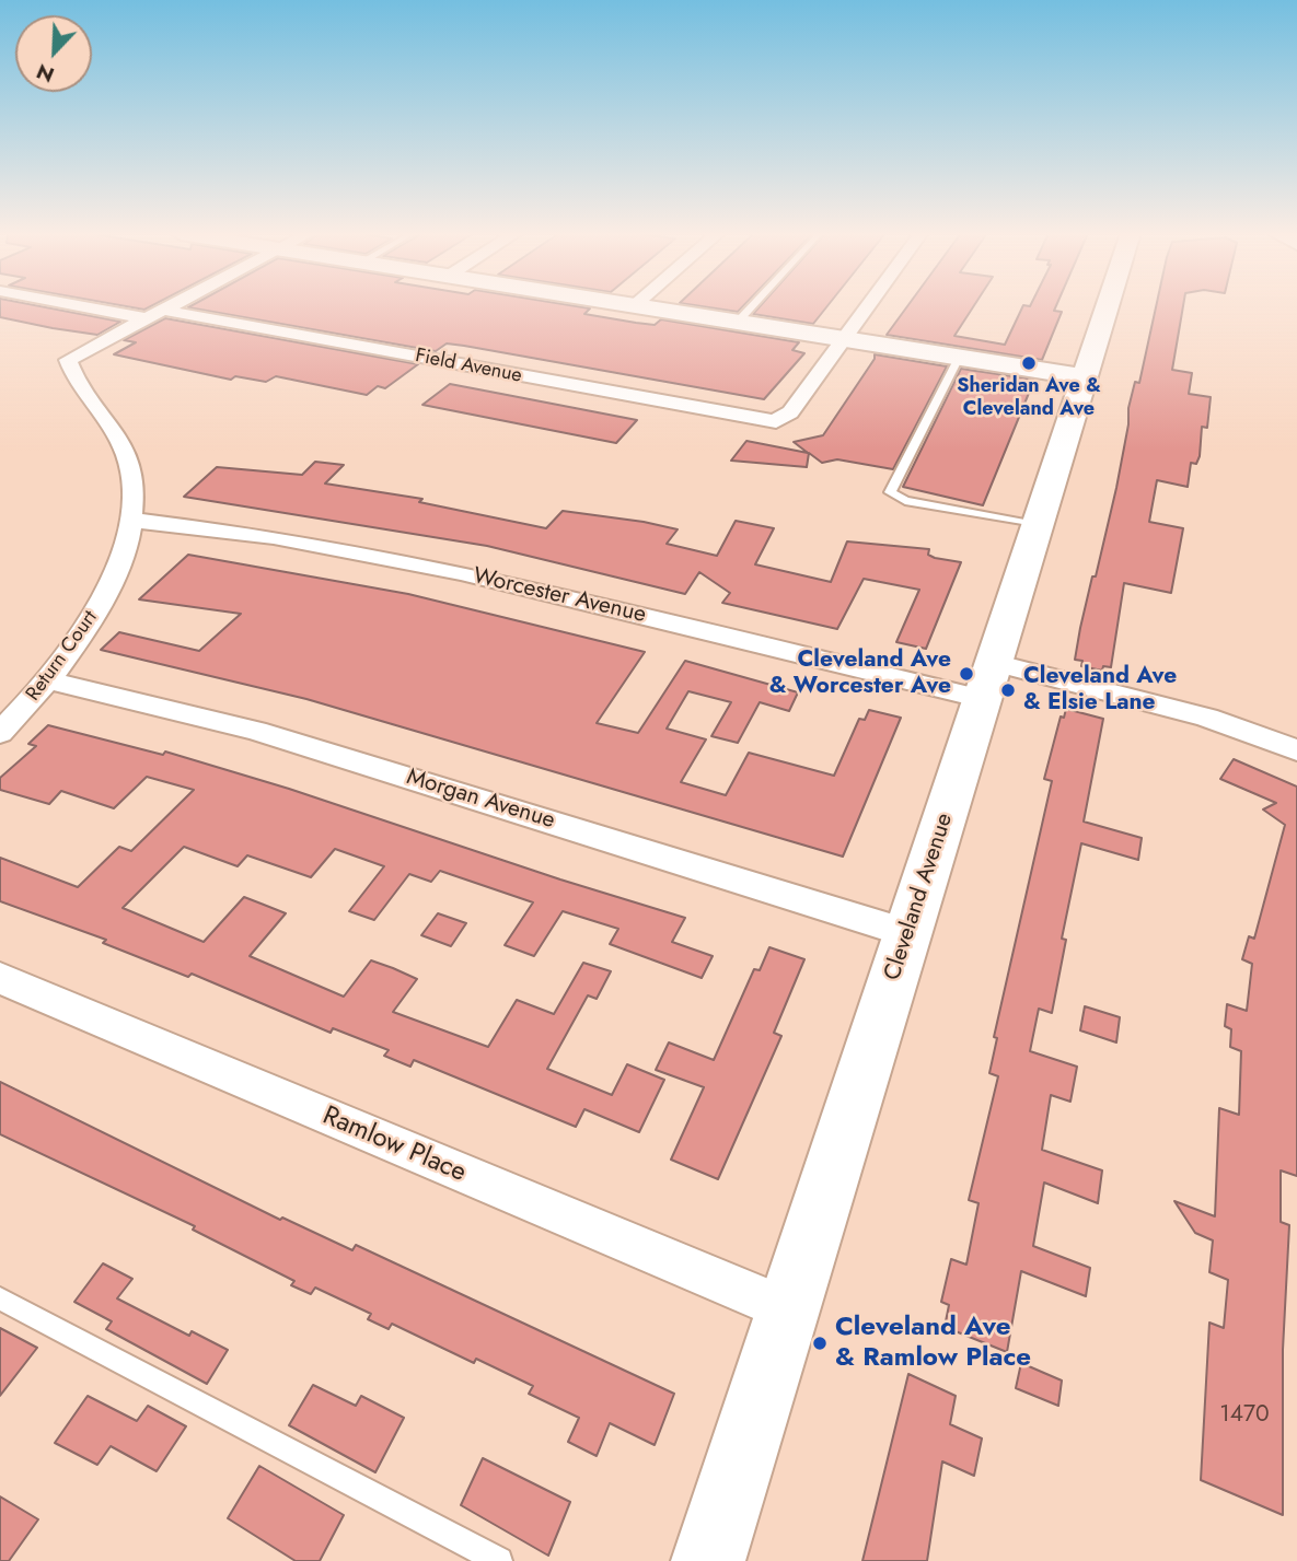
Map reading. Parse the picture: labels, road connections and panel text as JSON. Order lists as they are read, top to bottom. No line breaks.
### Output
{"streets":{"street":["Field Avenue","Worcester Avenue","Return Court","Morgan Avenue","Cleveland Avenue","Ramlow Place"]},"crossings":[["Field Avenue","Return Court"],["Worcester Avenue","Return Court"],["Worcester Avenue","Cleveland Avenue"],["Return Court","Morgan Avenue"],["Morgan Avenue","Cleveland Avenue"],["Cleveland Avenue","Ramlow Place"]],"places":["Sheridan Ave & Cleveland Ave","Cleveland Ave & Worcester Ave","Cleveland Ave & Elsie Lane","Cleveland Ave & Ramlow Place"],"house_numbers":["1470"],"north":"bottom left"}
